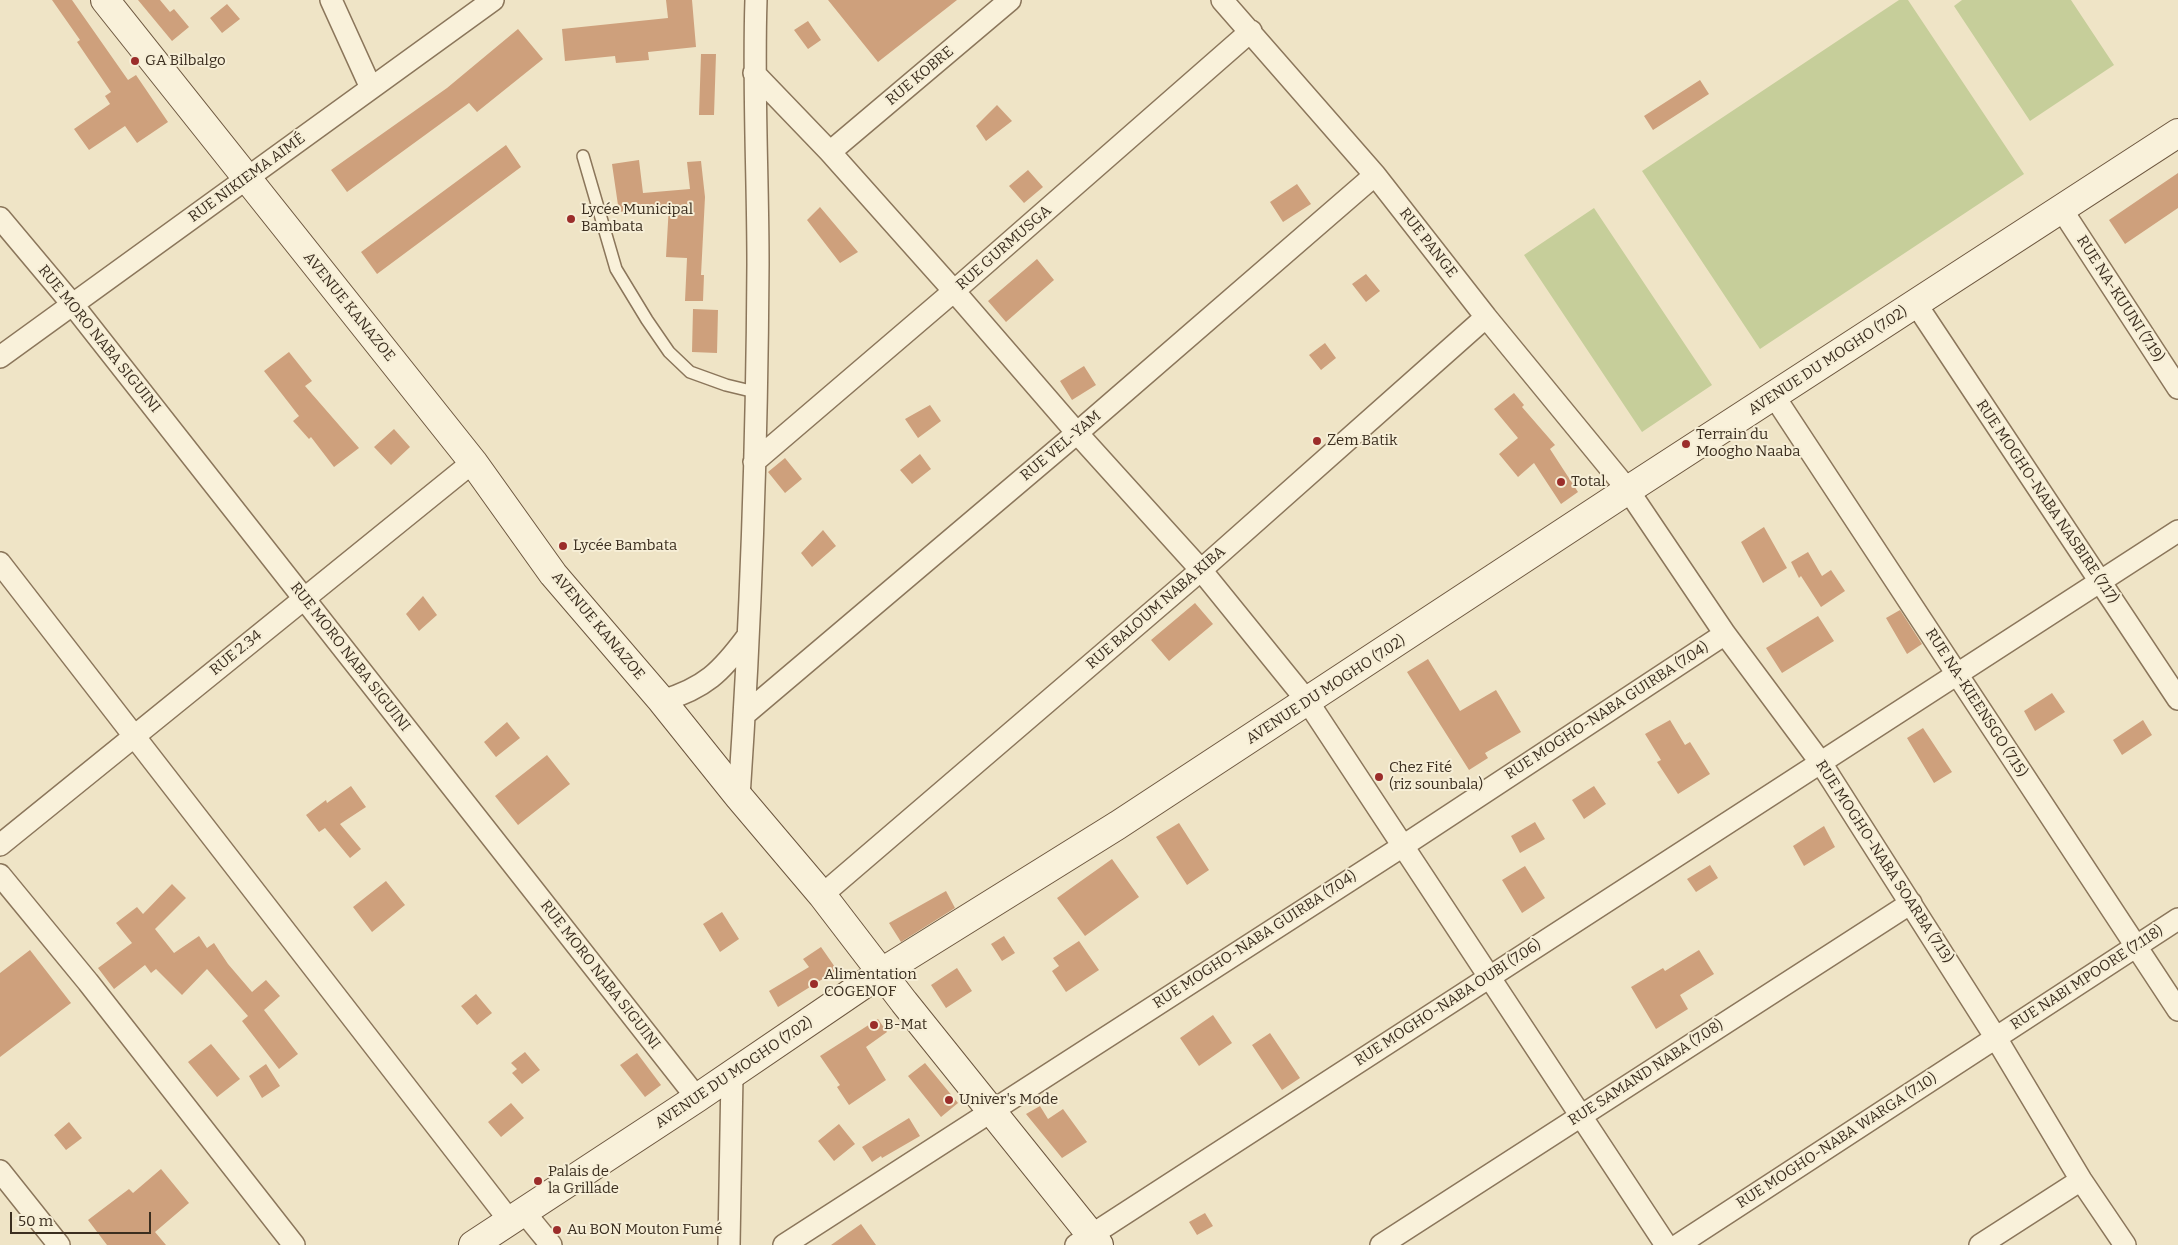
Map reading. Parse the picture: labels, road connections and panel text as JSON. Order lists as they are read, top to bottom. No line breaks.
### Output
{"streets":{"main road":["AVENUE KANAZOE","AVENUE DU MOGHO (7.02)"],"street":["RUE KOBRE","RUE NIKIEMA AIMÉ","RUE PANGE","RUE GURMUSGA","RUE NA-KUUNI (7.19)","RUE MORO NABA SIGUINI","RUE VEL-YAM","RUE MOGHO-NABA NASBIRE (7.17)","RUE BALOUM NABA KIBA","RUE 2.34","RUE NA-KIEENSGO (7.15)","RUE MOGHO-NABA GUIRBA (7.04)","RUE MOGHO-NABA SOARBA (7.13)","RUE NABI MPOORE (7.118)","RUE MOGHO-NABA OUBI (7.06)","RUE SAMAND NABA (7.08)","RUE MOGHO-NABA WARGA (7.10)"]},"crossings":[["RUE NIKIEMA AIMÉ","AVENUE KANAZOE"],["RUE NIKIEMA AIMÉ","RUE MORO NABA SIGUINI"],["RUE PANGE","RUE GURMUSGA"],["RUE PANGE","AVENUE DU MOGHO (7.02)"],["RUE PANGE","RUE VEL-YAM"],["RUE PANGE","RUE BALOUM NABA KIBA"],["RUE PANGE","RUE MOGHO-NABA SOARBA (7.13)"],["RUE NA-KUUNI (7.19)","AVENUE DU MOGHO (7.02)"],["AVENUE KANAZOE","AVENUE DU MOGHO (7.02)"],["AVENUE KANAZOE","RUE BALOUM NABA KIBA"],["AVENUE KANAZOE","RUE 2.34"],["AVENUE KANAZOE","RUE MOGHO-NABA GUIRBA (7.04)"],["AVENUE KANAZOE","RUE MOGHO-NABA OUBI (7.06)"],["RUE MORO NABA SIGUINI","AVENUE DU MOGHO (7.02)"],["RUE MORO NABA SIGUINI","RUE 2.34"],["AVENUE DU MOGHO (7.02)","RUE MOGHO-NABA NASBIRE (7.17)"],["AVENUE DU MOGHO (7.02)","RUE NA-KIEENSGO (7.15)"],["AVENUE DU MOGHO (7.02)","RUE MOGHO-NABA SOARBA (7.13)"],["RUE MOGHO-NABA NASBIRE (7.17)","RUE MOGHO-NABA OUBI (7.06)"],["RUE NA-KIEENSGO (7.15)","RUE NABI MPOORE (7.118)"],["RUE NA-KIEENSGO (7.15)","RUE MOGHO-NABA OUBI (7.06)"],["RUE MOGHO-NABA GUIRBA (7.04)","RUE MOGHO-NABA SOARBA (7.13)"],["RUE MOGHO-NABA SOARBA (7.13)","RUE NABI MPOORE (7.118)"],["RUE MOGHO-NABA SOARBA (7.13)","RUE MOGHO-NABA OUBI (7.06)"],["RUE MOGHO-NABA SOARBA (7.13)","RUE SAMAND NABA (7.08)"],["RUE MOGHO-NABA SOARBA (7.13)","RUE MOGHO-NABA WARGA (7.10)"],["RUE NABI MPOORE (7.118)","RUE MOGHO-NABA WARGA (7.10)"]],"places":["GA Bilbalgo","Lycée Municipal Bambata","Zem Batik","Terrain du Moogho Naaba","Total","Lycée Bambata","Chez Fité (riz sounbala)","Alimentation COGENOF","B-Mat","Univer's Mode","Palais de la Grillade","Au BON Mouton Fumé"],"scale_bar":"50 m"}
